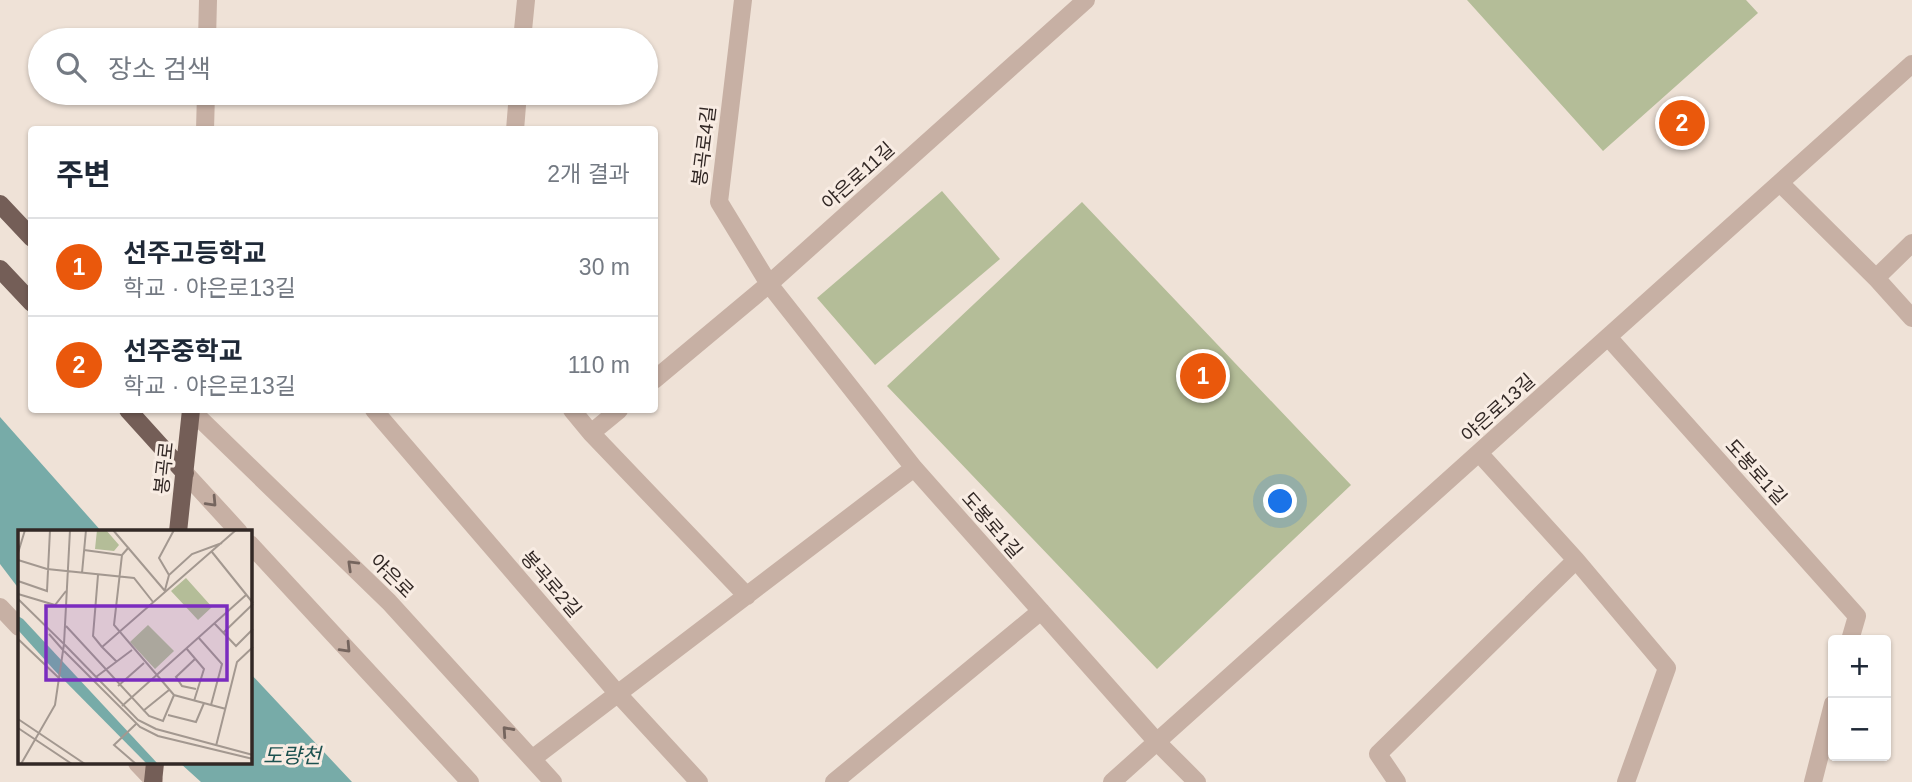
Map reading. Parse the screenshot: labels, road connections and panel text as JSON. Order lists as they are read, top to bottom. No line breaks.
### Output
{"streets":{"main road":["봉곡로"],"street":["봉곡로4길","야은로11길","야은로13길","도봉로1길","야은로","봉곡로2길"]},"crossings":[["봉곡로4길","야은로11길"],["봉곡로4길","도봉로1길"],["야은로11길","도봉로1길"],["야은로13길","도봉로1길"]],"water":["도량천"],"page":{"search":"장소 검색","pins":["2","1"],"heading":["주변","2개 결과"],"list":[{"mark":"1","name":"선주고등학교","note":"학교 · 야은로13길","value":"30 m"},{"mark":"2","name":"선주중학교","note":"학교 · 야은로13길","value":"110 m"}],"map_buttons":["+","−"]}}
